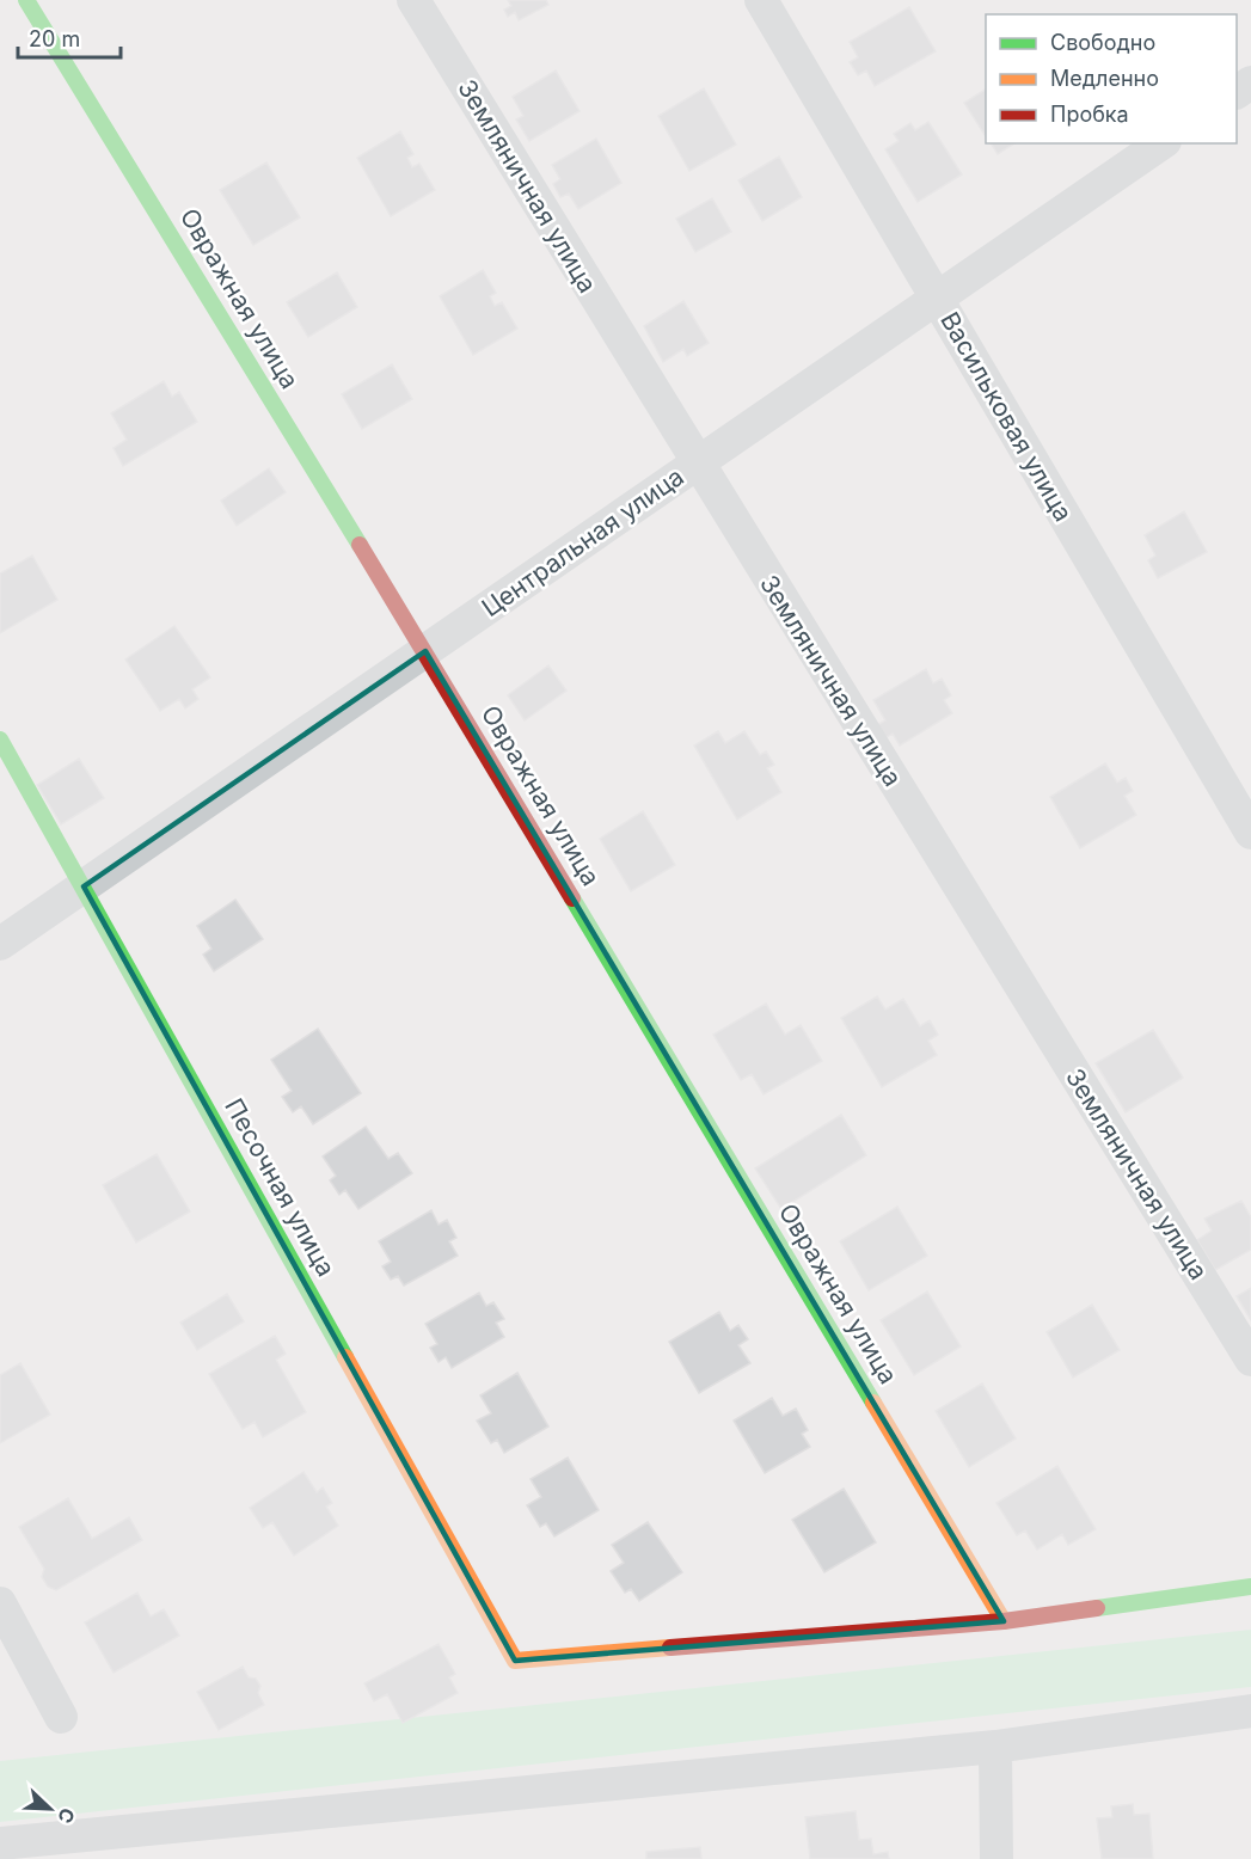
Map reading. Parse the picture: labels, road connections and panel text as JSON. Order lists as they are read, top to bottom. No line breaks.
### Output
{"streets":{"street":["Земляничная улица","Овражная улица","Васильковая улица","Центральная улица","Песочная улица"]},"crossings":[["Земляничная улица","Центральная улица"],["Овражная улица","Центральная улица"],["Овражная улица","Песочная улица"],["Васильковая улица","Центральная улица"],["Центральная улица","Песочная улица"]],"legend":["Свободно","Медленно","Пробка"],"scale_bar":"20 m","north":"bottom right"}
